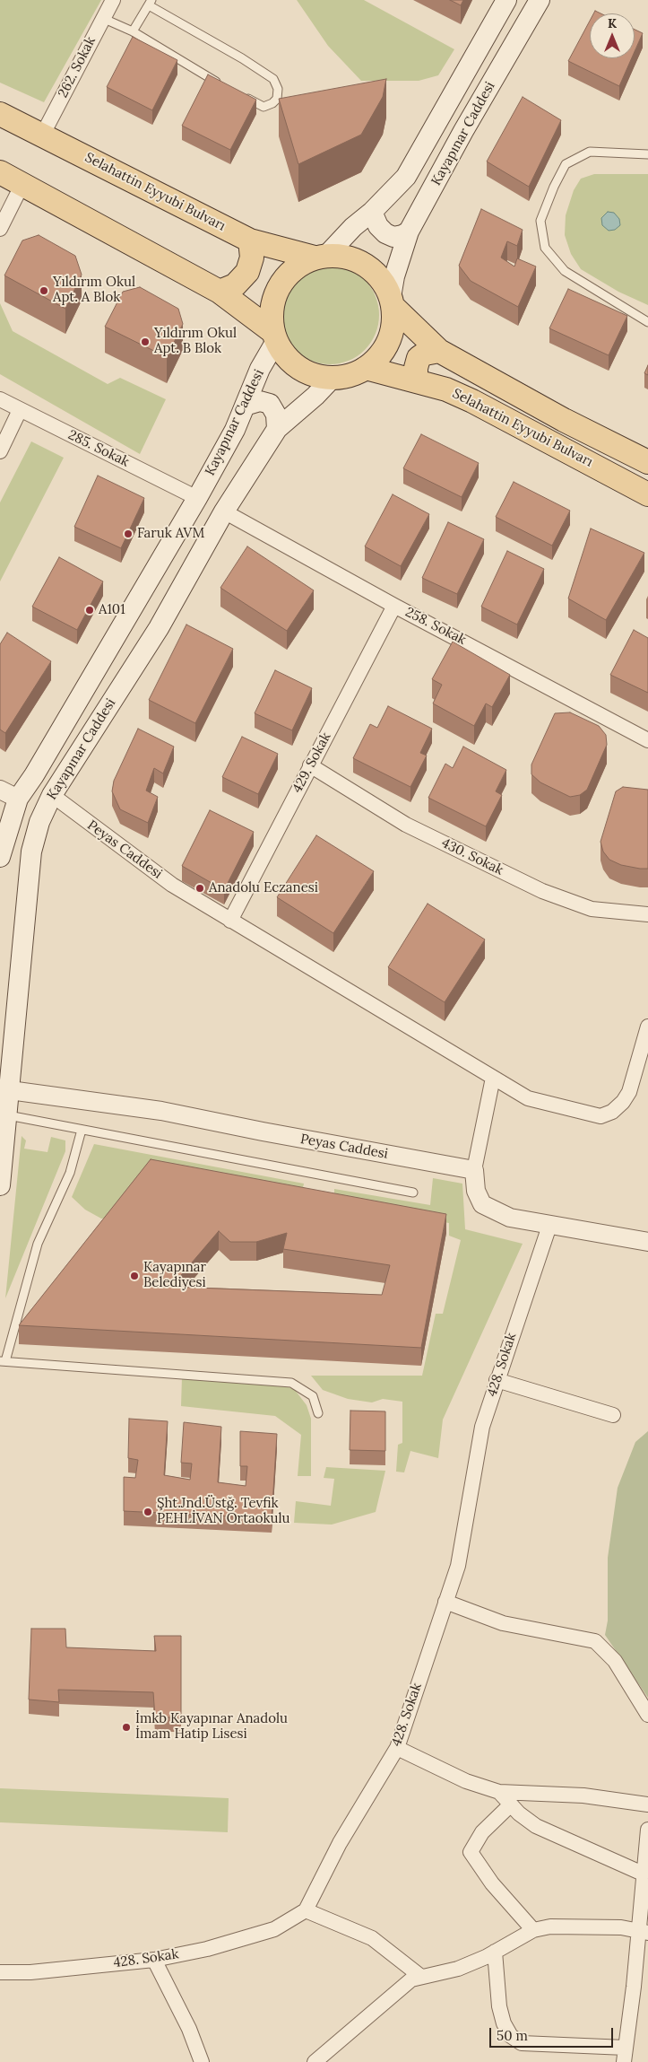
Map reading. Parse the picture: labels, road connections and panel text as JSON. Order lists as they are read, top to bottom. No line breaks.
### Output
{"streets":{"main road":["Kayapınar Caddesi","Selahattin Eyyubi Bulvarı"],"street":["262. Sokak","285. Sokak","258. Sokak","429. Sokak","Peyas Caddesi","430. Sokak","428. Sokak"]},"crossings":[["262. Sokak","Selahattin Eyyubi Bulvarı"],["Kayapınar Caddesi","Selahattin Eyyubi Bulvarı"],["Kayapınar Caddesi","285. Sokak"],["Kayapınar Caddesi","258. Sokak"],["Kayapınar Caddesi","Peyas Caddesi"],["258. Sokak","429. Sokak"],["429. Sokak","Peyas Caddesi"],["429. Sokak","430. Sokak"]],"places":["Yıldırım Okul Apt. A Blok","Yıldırım Okul Apt. B Blok","Faruk AVM","A101","Anadolu Eczanesi","Kayapınar Belediyesi","Şht.Jnd.Üstğ. Tevfik PEHLİVAN Ortaokulu","İmkb Kayapınar Anadolu İmam Hatip Lisesi"],"scale_bar":"50 m","north":"top"}
